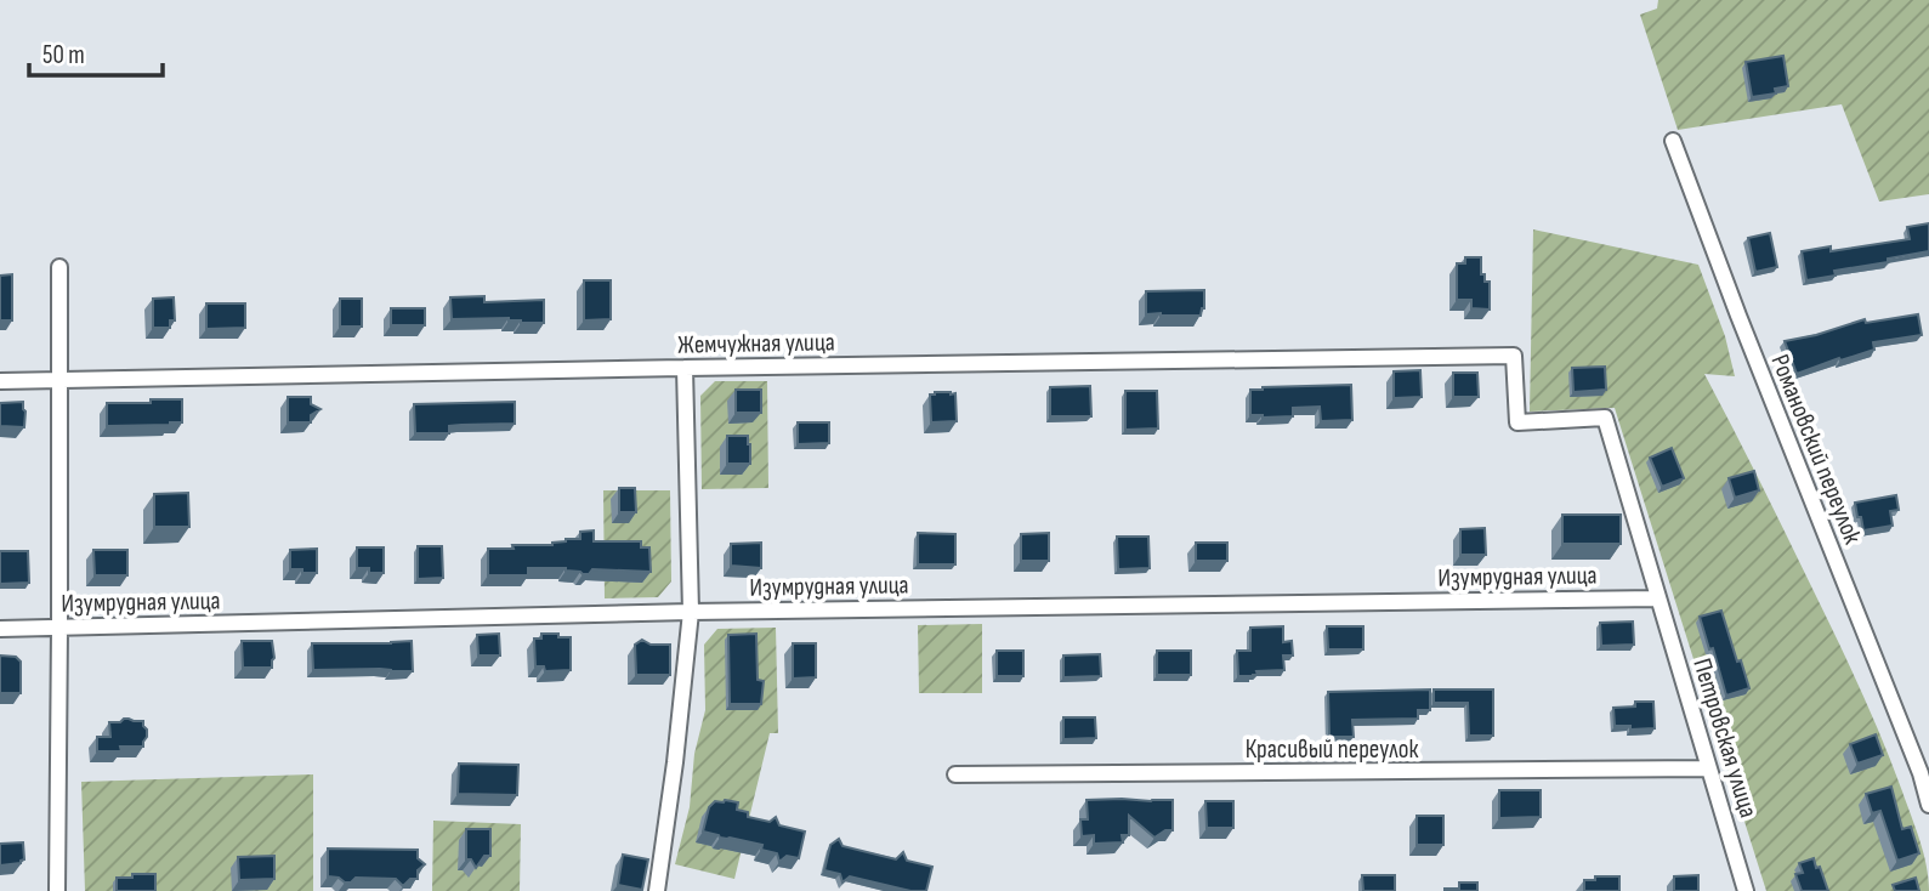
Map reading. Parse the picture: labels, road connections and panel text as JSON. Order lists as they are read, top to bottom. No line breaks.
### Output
{"streets":{"street":["Жемчужная улица","Романовский переулок","Изумрудная улица","Петровская улица","Красивый переулок"]},"crossings":[["Жемчужная улица","Петровская улица"],["Изумрудная улица","Петровская улица"],["Петровская улица","Красивый переулок"]],"scale_bar":"50 m"}
